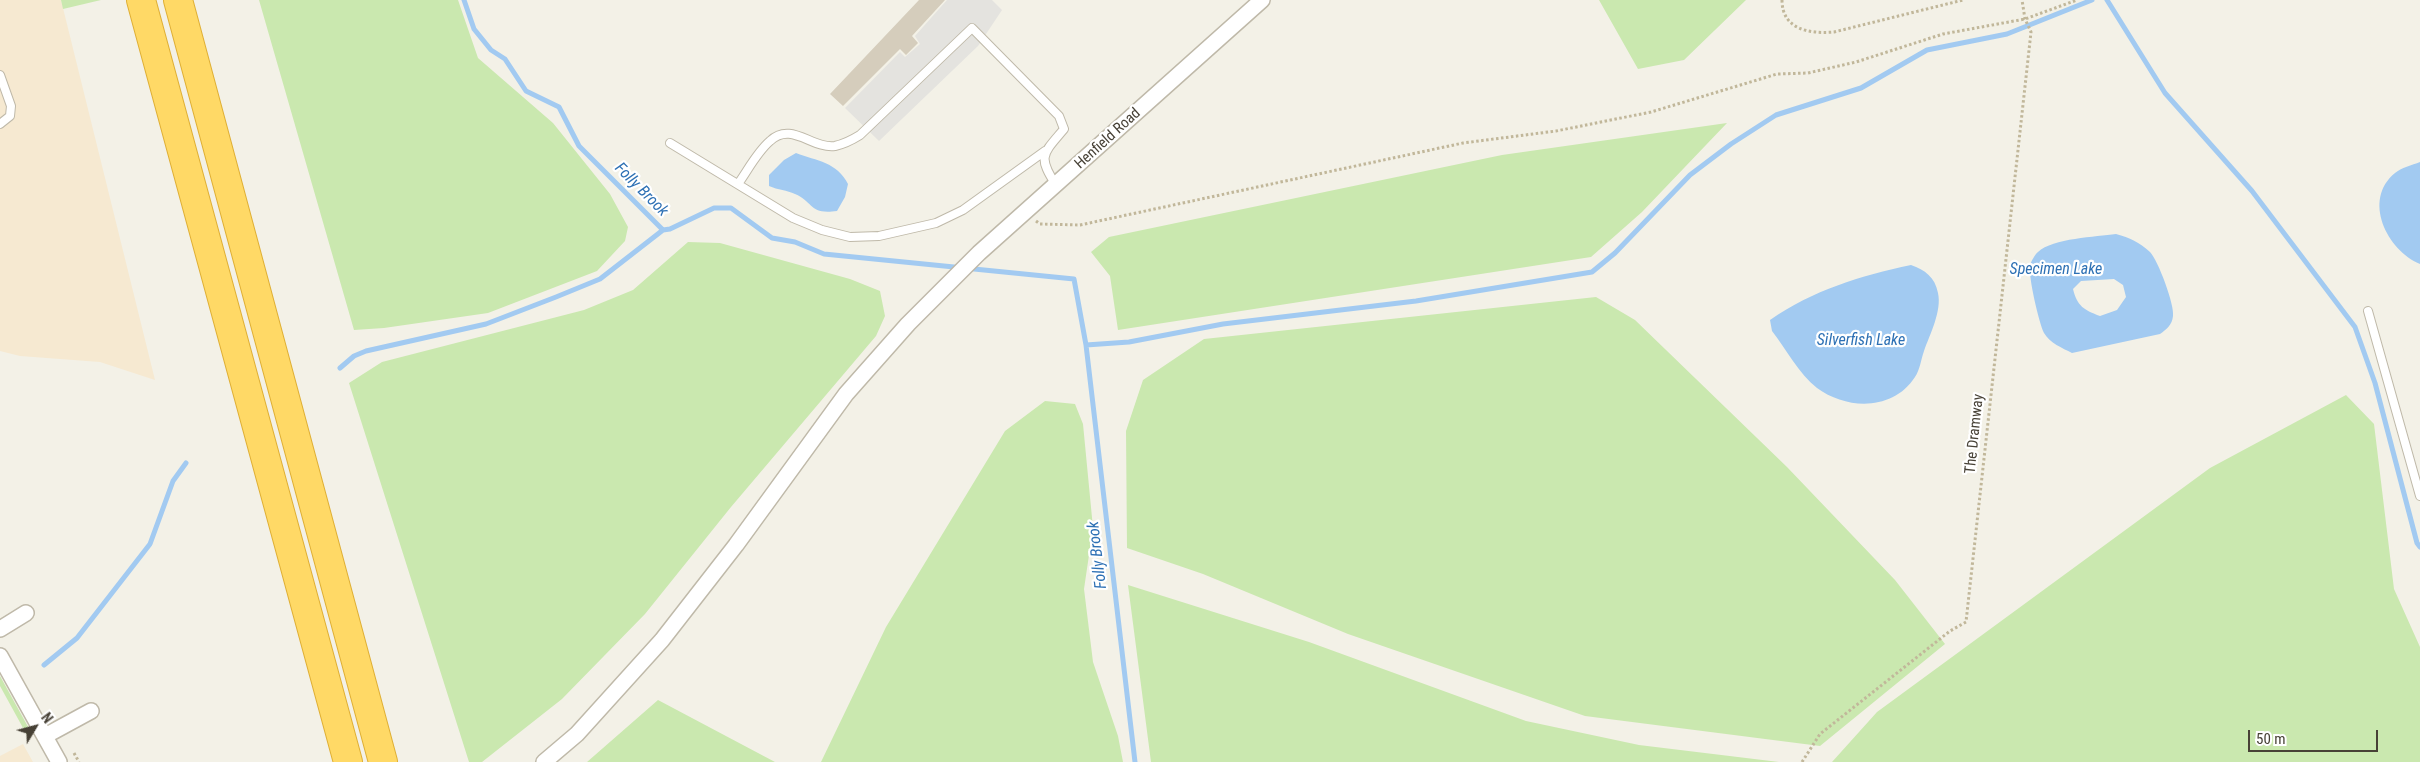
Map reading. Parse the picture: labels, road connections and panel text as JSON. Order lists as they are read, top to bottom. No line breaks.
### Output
{"streets":{"street":["Henfield Road"],"path":["The Dramway"]},"water":["Folly Brook","Specimen Lake","Silverfish Lake"],"scale_bar":"50 m","north":"top right"}
